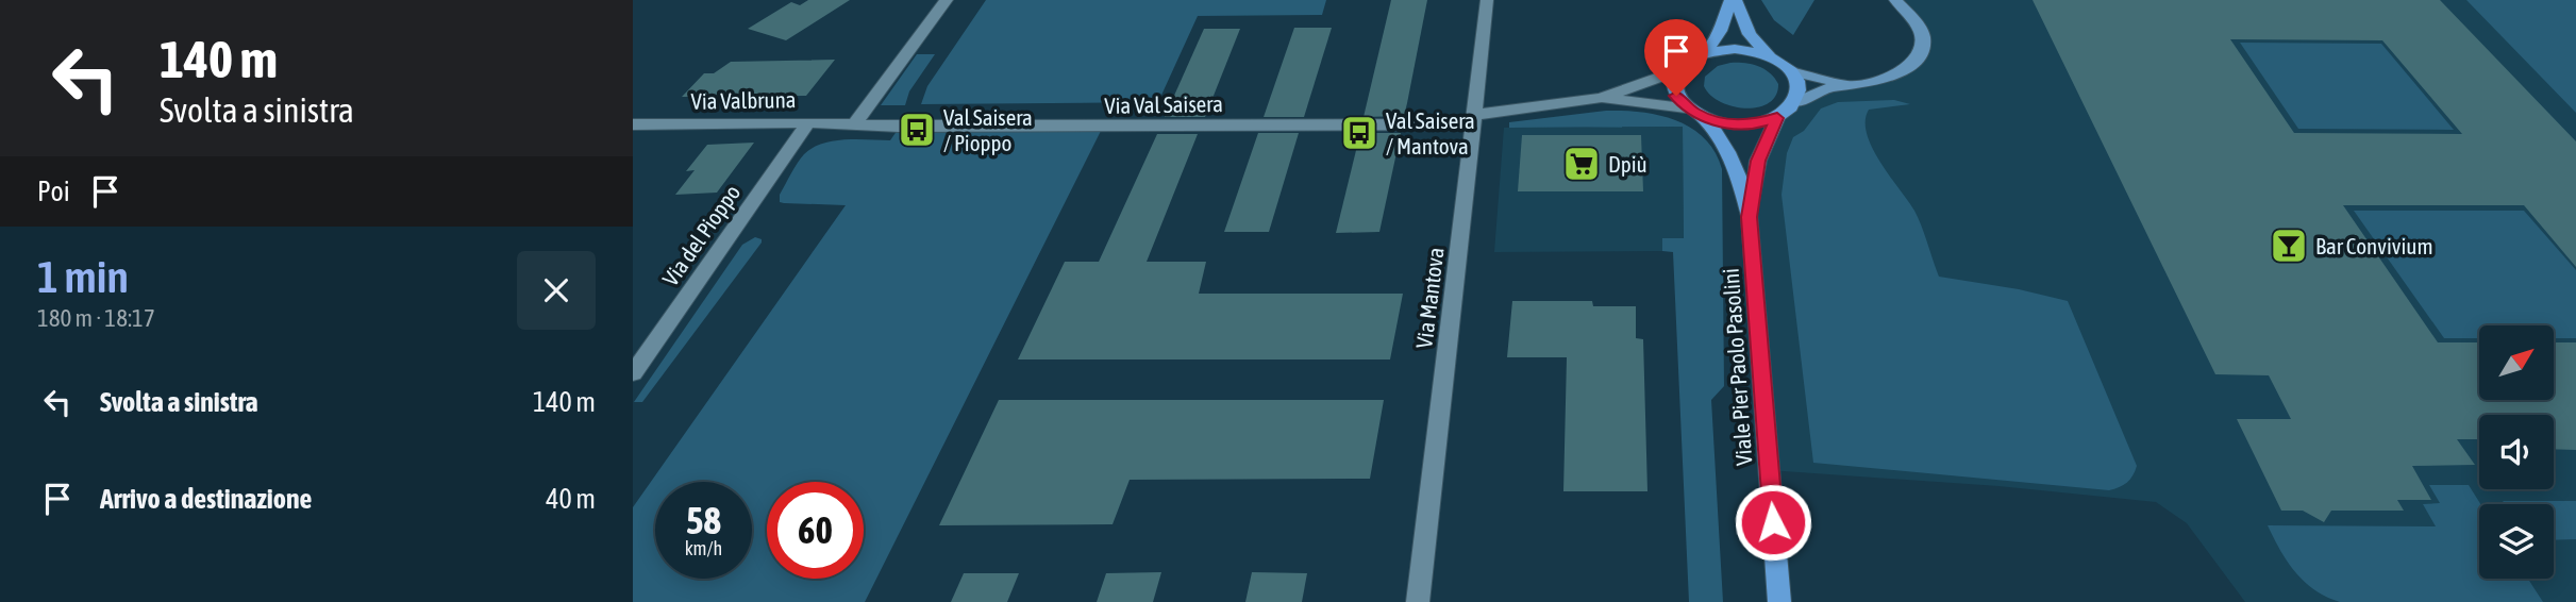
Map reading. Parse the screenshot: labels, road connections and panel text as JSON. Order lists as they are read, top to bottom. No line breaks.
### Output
{"streets":{"main road":["Viale Pier Paolo Pasolini"],"street":["Via Valbruna","Via Val Saisera","Via del Pioppo","Via Mantova"]},"crossings":[["Via Valbruna","Via Val Saisera"],["Via Valbruna","Via del Pioppo"],["Via Val Saisera","Via Mantova"]],"places":{"bus stop":["Val Saisera / Pioppo","Val Saisera / Mantova"],"supermarket":["Dpiù"],"bar":["Bar Convivium"]},"north":"top right","page":{"turn":["140 m","Svolta a sinistra"],"then":"Poi","heading":["1 min","180 m · 18:17"],"list":[{"name":"Svolta a sinistra","value":"140 m"},{"name":"Arrivo a destinazione","value":"40 m"}],"speed":"58 km/h","limit":"60"}}
